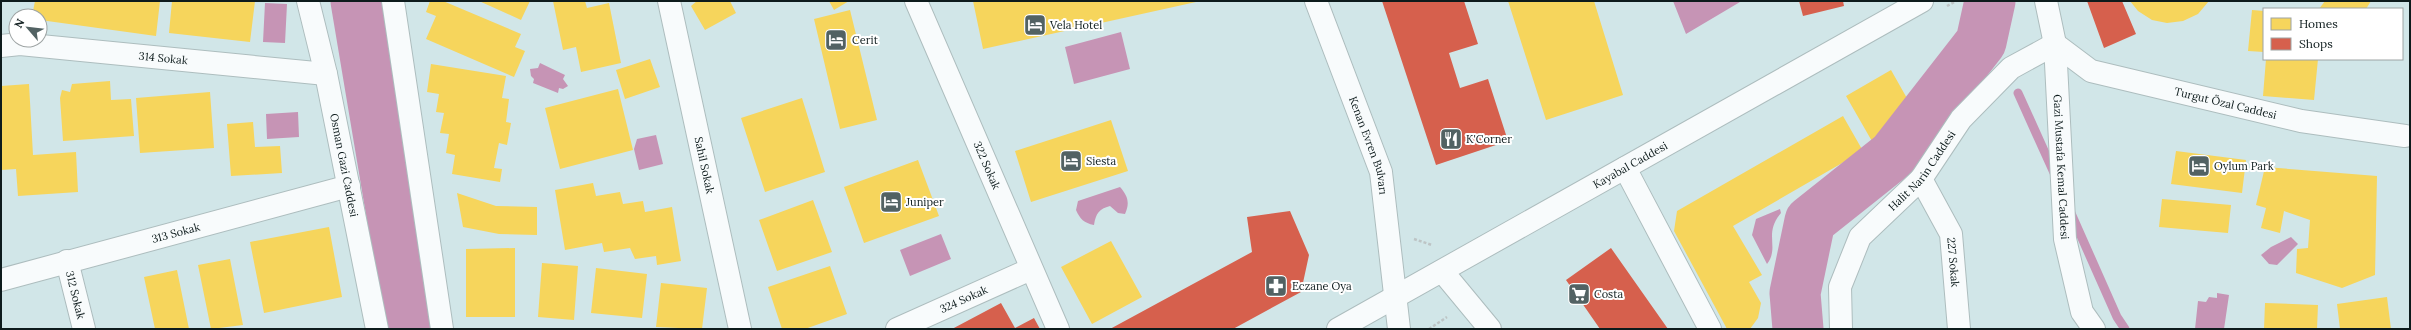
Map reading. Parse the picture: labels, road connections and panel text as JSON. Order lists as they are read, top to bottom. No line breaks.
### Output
{"streets":{"street":["314 Sokak","Turgut Özal Caddesi","Kenan Evren Bulvarı","Osman Gazi Caddesi","Sahil Sokak","322 Sokak","Kayabal Caddesi","Gazi Mustafa Kemal Caddesi","Halit Narin Caddesi","313 Sokak","227 Sokak","312 Sokak","324 Sokak"]},"crossings":[["314 Sokak","Osman Gazi Caddesi"],["Turgut Özal Caddesi","Gazi Mustafa Kemal Caddesi"],["Turgut Özal Caddesi","Halit Narin Caddesi"],["Kenan Evren Bulvarı","Kayabal Caddesi"],["Osman Gazi Caddesi","313 Sokak"],["322 Sokak","324 Sokak"],["Gazi Mustafa Kemal Caddesi","Halit Narin Caddesi"],["Halit Narin Caddesi","227 Sokak"],["313 Sokak","312 Sokak"]],"places":{"hotel":["Vela Hotel","Cerit","Siesta","Oylum Park","Juniper"],"restaurant":["K'Corner"],"pharmacy":["Eczane Oya"],"supermarket":["Costa"]},"legend":["Homes","Shops"],"north":"top left"}
